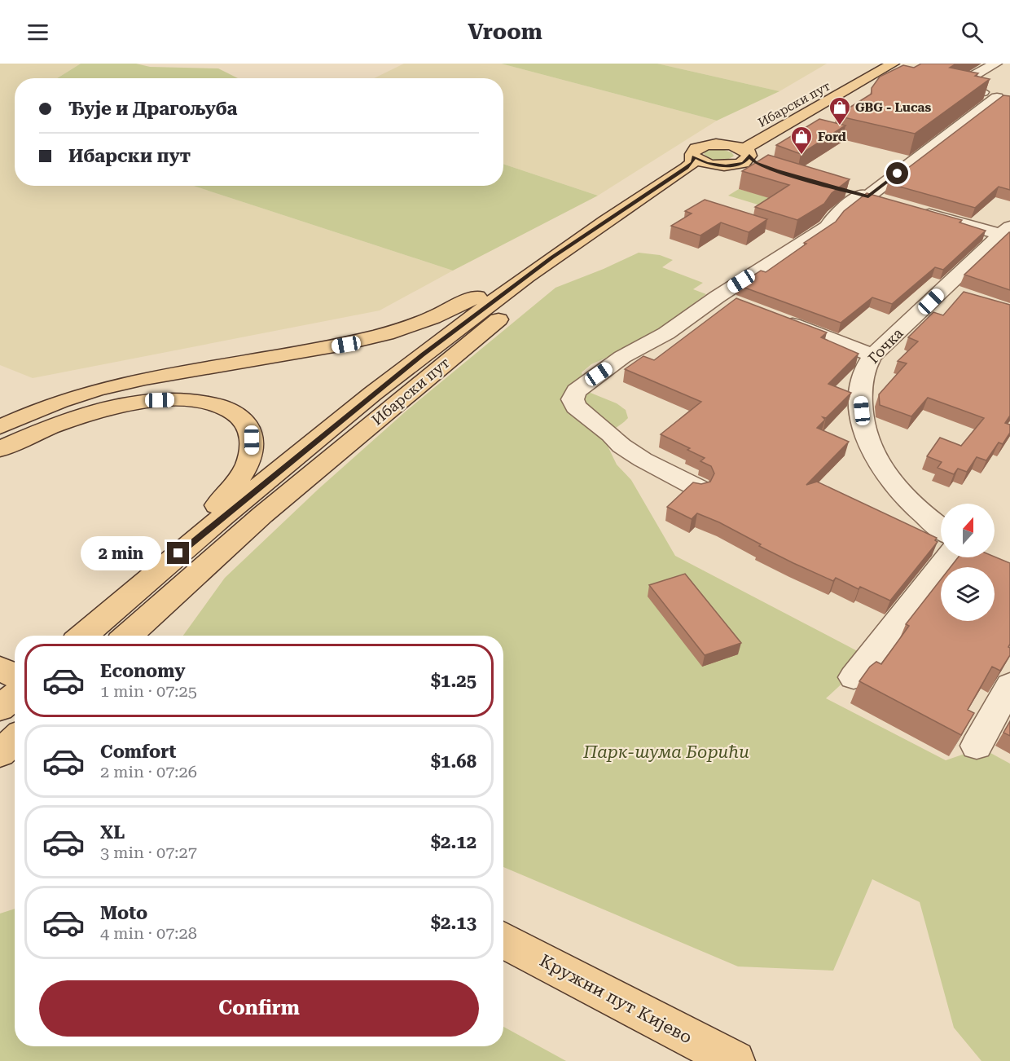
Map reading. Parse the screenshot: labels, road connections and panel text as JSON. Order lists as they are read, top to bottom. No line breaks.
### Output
{"streets":{"main road":["Ибарски пут","Кружни пут Кијево"],"street":["Гочка"]},"parks":["Парк-шума Борићи"],"places":{"shop":["GBG - Lucas","Ford"]},"north":"top","page":{"header":"Vroom","banner":["Ђује и Драгољуба","Ибарски пут"],"bubble":"2 min","list":[{"name":"Economy","note":"1 min · 07:25","value":"$1.25"},{"name":"Comfort","note":"2 min · 07:26","value":"$1.68"},{"name":"XL","note":"3 min · 07:27","value":"$2.12"},{"name":"Moto","note":"4 min · 07:28","value":"$2.13"}],"buttons":"Confirm"}}
